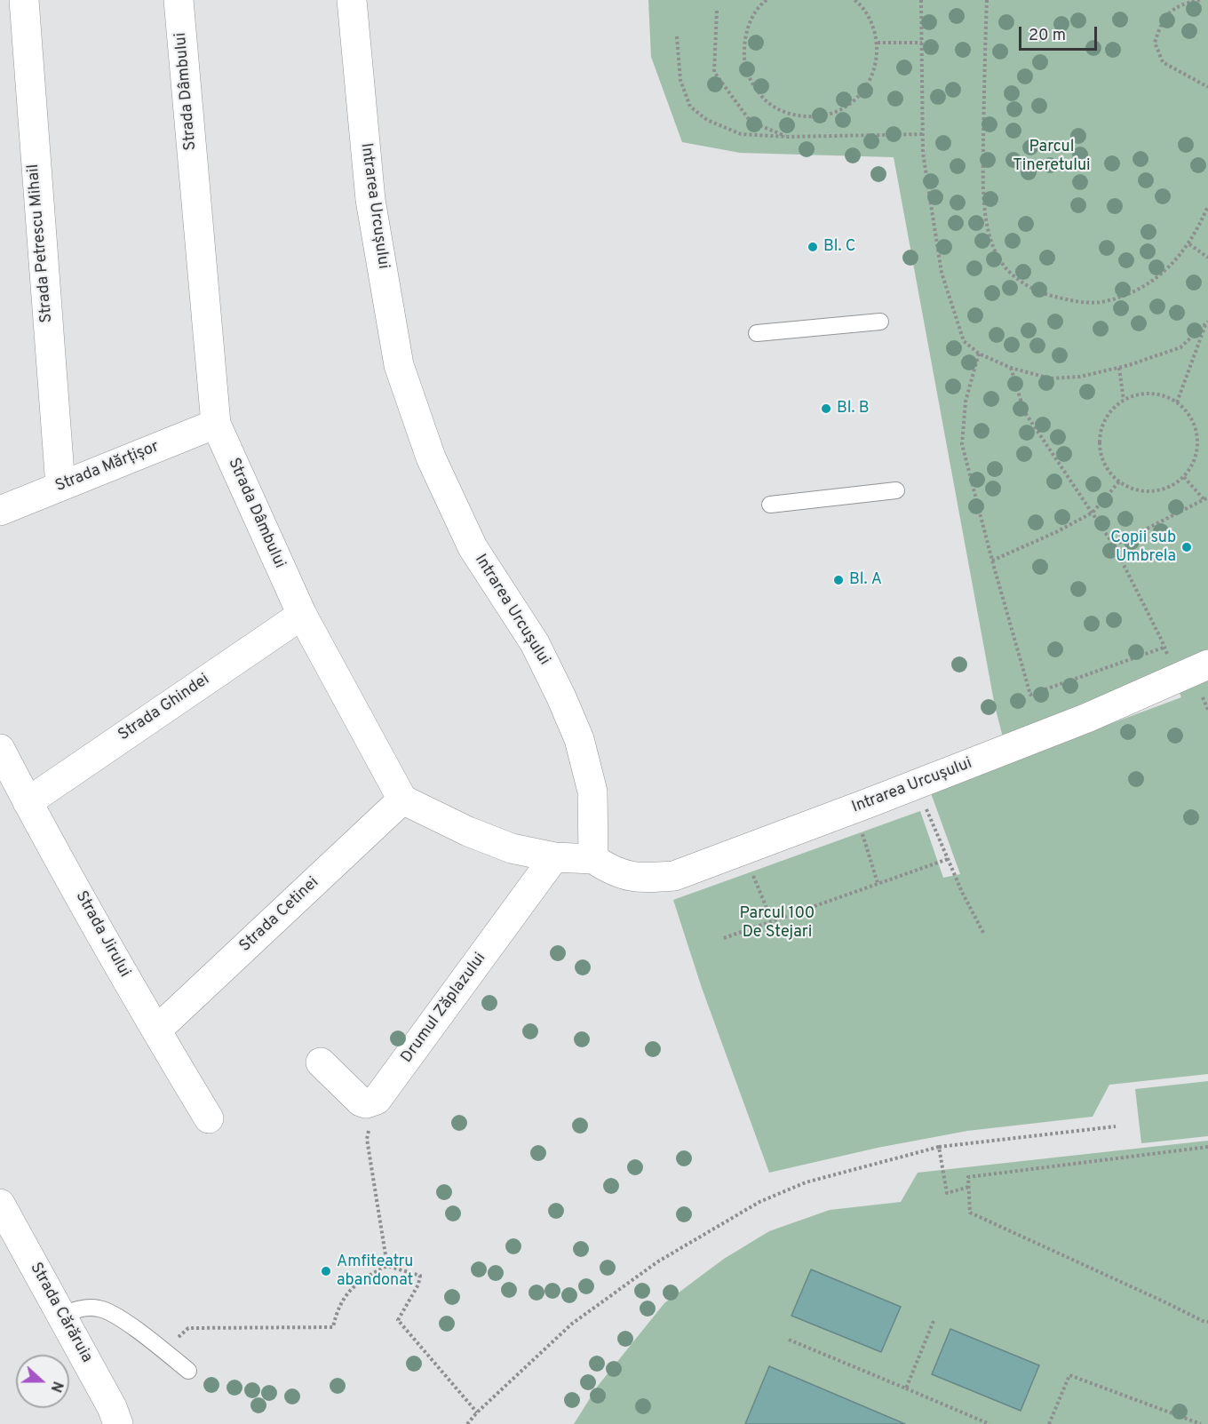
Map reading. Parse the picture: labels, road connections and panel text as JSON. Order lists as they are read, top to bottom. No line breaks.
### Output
{"streets":{"street":["Strada Dâmbului","Intrarea Urcușului","Strada Petrescu Mihail","Strada Mărțișor","Strada Ghindei","Strada Cetinei","Strada Jirului","Drumul Zăplazului","Strada Cărăruia"]},"crossings":[["Strada Dâmbului","Strada Mărțișor"],["Strada Dâmbului","Strada Ghindei"],["Strada Dâmbului","Strada Cetinei"],["Strada Petrescu Mihail","Strada Mărțișor"],["Strada Ghindei","Strada Jirului"],["Strada Cetinei","Strada Jirului"]],"parks":["Parcul Tineretului","Parcul 100 De Stejari"],"places":["Bl. C","Bl. B","Copii sub Umbrela","Bl. A","Amfiteatru abandonat"],"scale_bar":"20 m","north":"right"}
